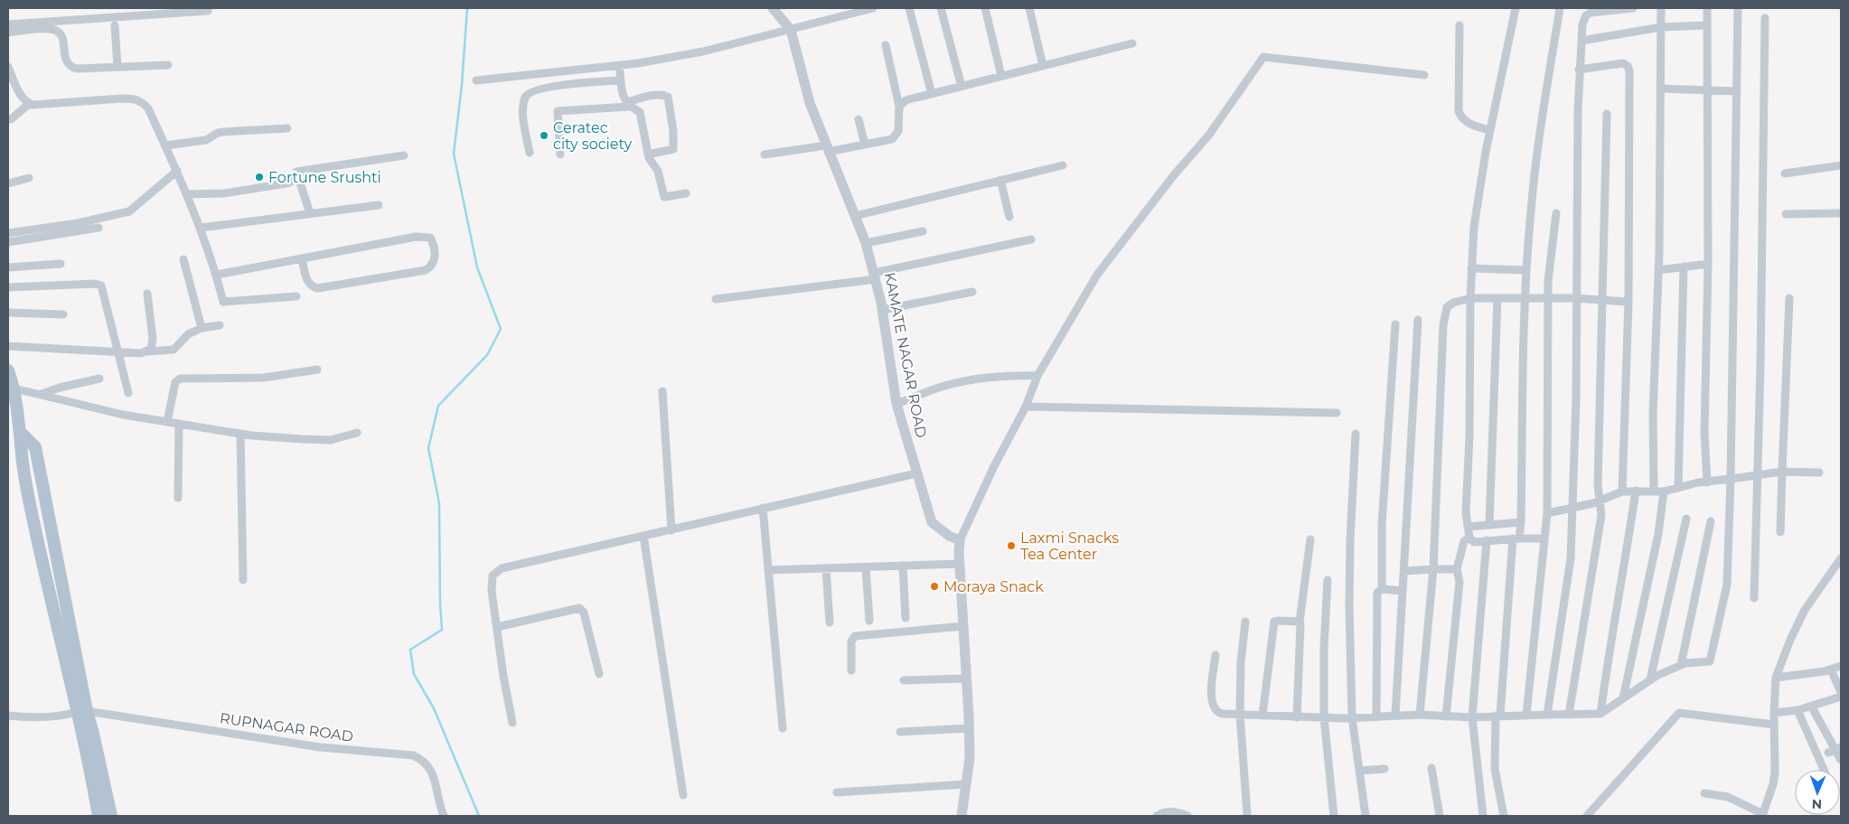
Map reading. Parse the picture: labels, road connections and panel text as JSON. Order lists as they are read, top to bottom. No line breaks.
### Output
{"streets":{"street":["KAMATE NAGAR ROAD","RUPNAGAR ROAD"]},"places":["Ceratec city society","Fortune Srushti","Laxmi Snacks Tea Center","Moraya Snack"],"north":"bottom"}
